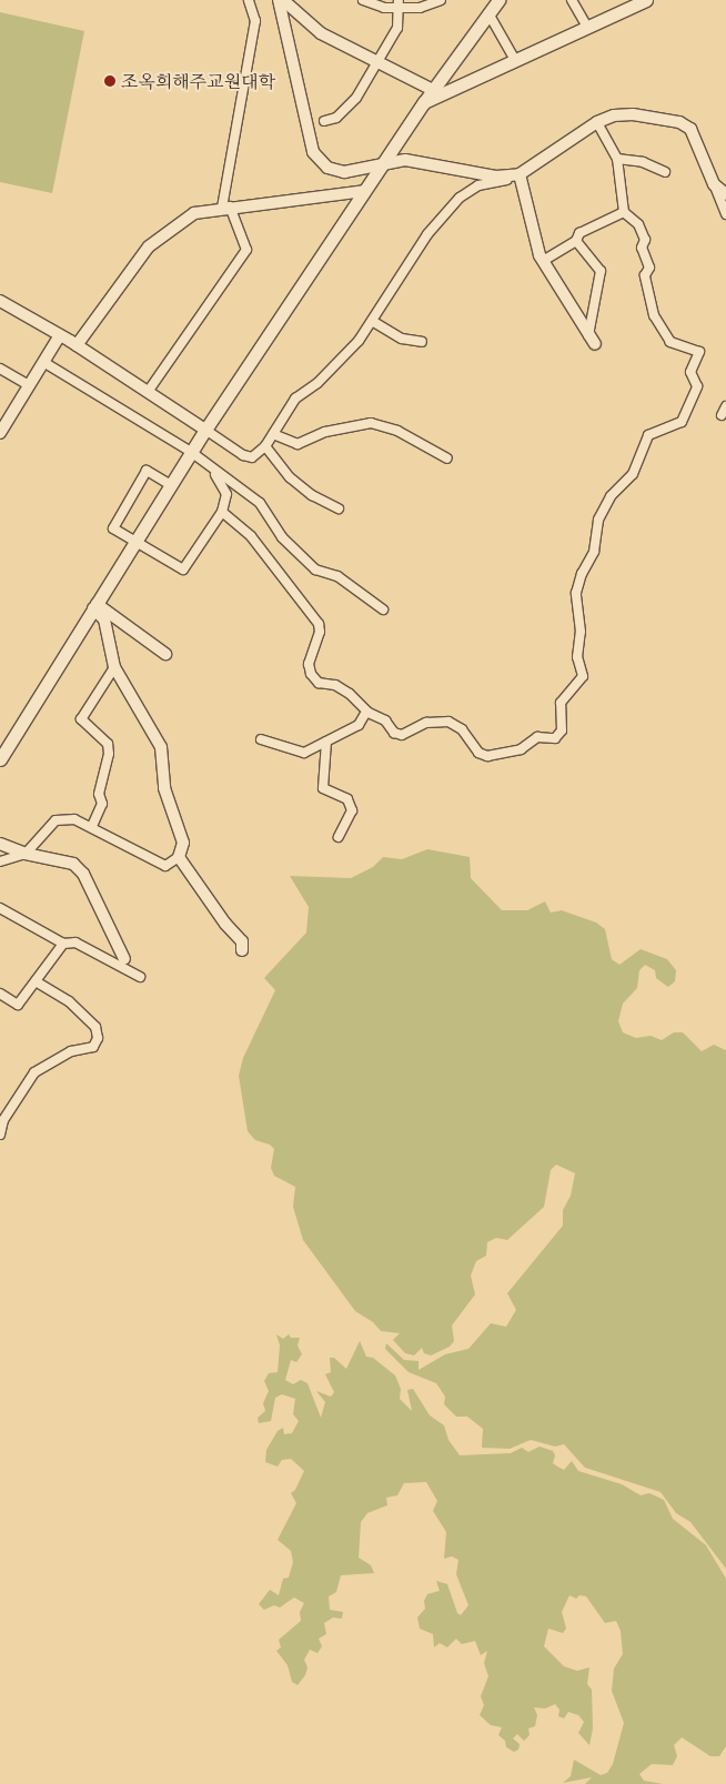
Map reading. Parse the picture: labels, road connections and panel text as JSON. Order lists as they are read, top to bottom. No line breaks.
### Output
{"places":["조옥희해주교원대학"]}
